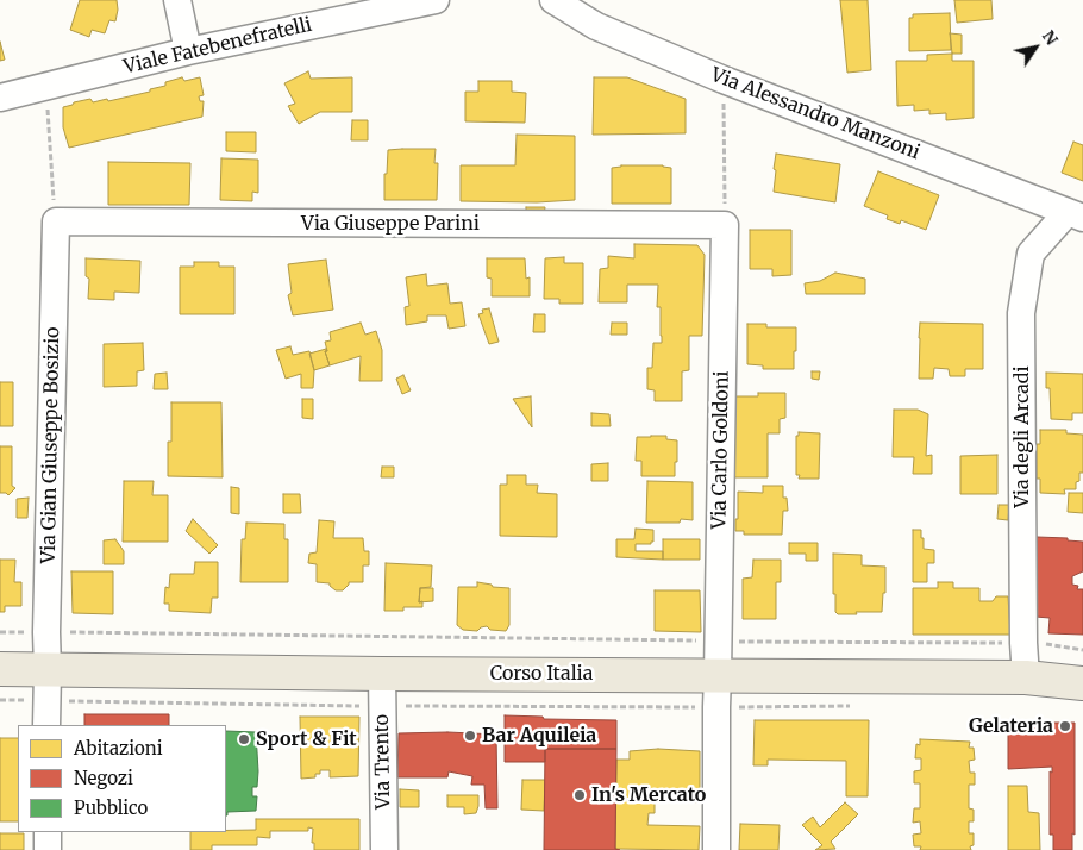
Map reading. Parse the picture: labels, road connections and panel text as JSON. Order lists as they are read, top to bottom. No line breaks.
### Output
{"streets":{"main road":["Corso Italia"],"street":["Viale Fatebenefratelli","Via Alessandro Manzoni","Via Giuseppe Parini","Via degli Arcadi","Via Gian Giuseppe Bosizio","Via Carlo Goldoni","Via Trento"]},"crossings":[["Via Alessandro Manzoni","Via degli Arcadi"],["Via Giuseppe Parini","Via Gian Giuseppe Bosizio"],["Via Giuseppe Parini","Via Carlo Goldoni"],["Via degli Arcadi","Corso Italia"],["Via Gian Giuseppe Bosizio","Corso Italia"],["Via Carlo Goldoni","Corso Italia"],["Corso Italia","Via Trento"]],"places":["Gelateria","Bar Aquileia","Sport & Fit","In's Mercato"],"legend":["Abitazioni","Negozi","Pubblico"],"north":"top right"}
